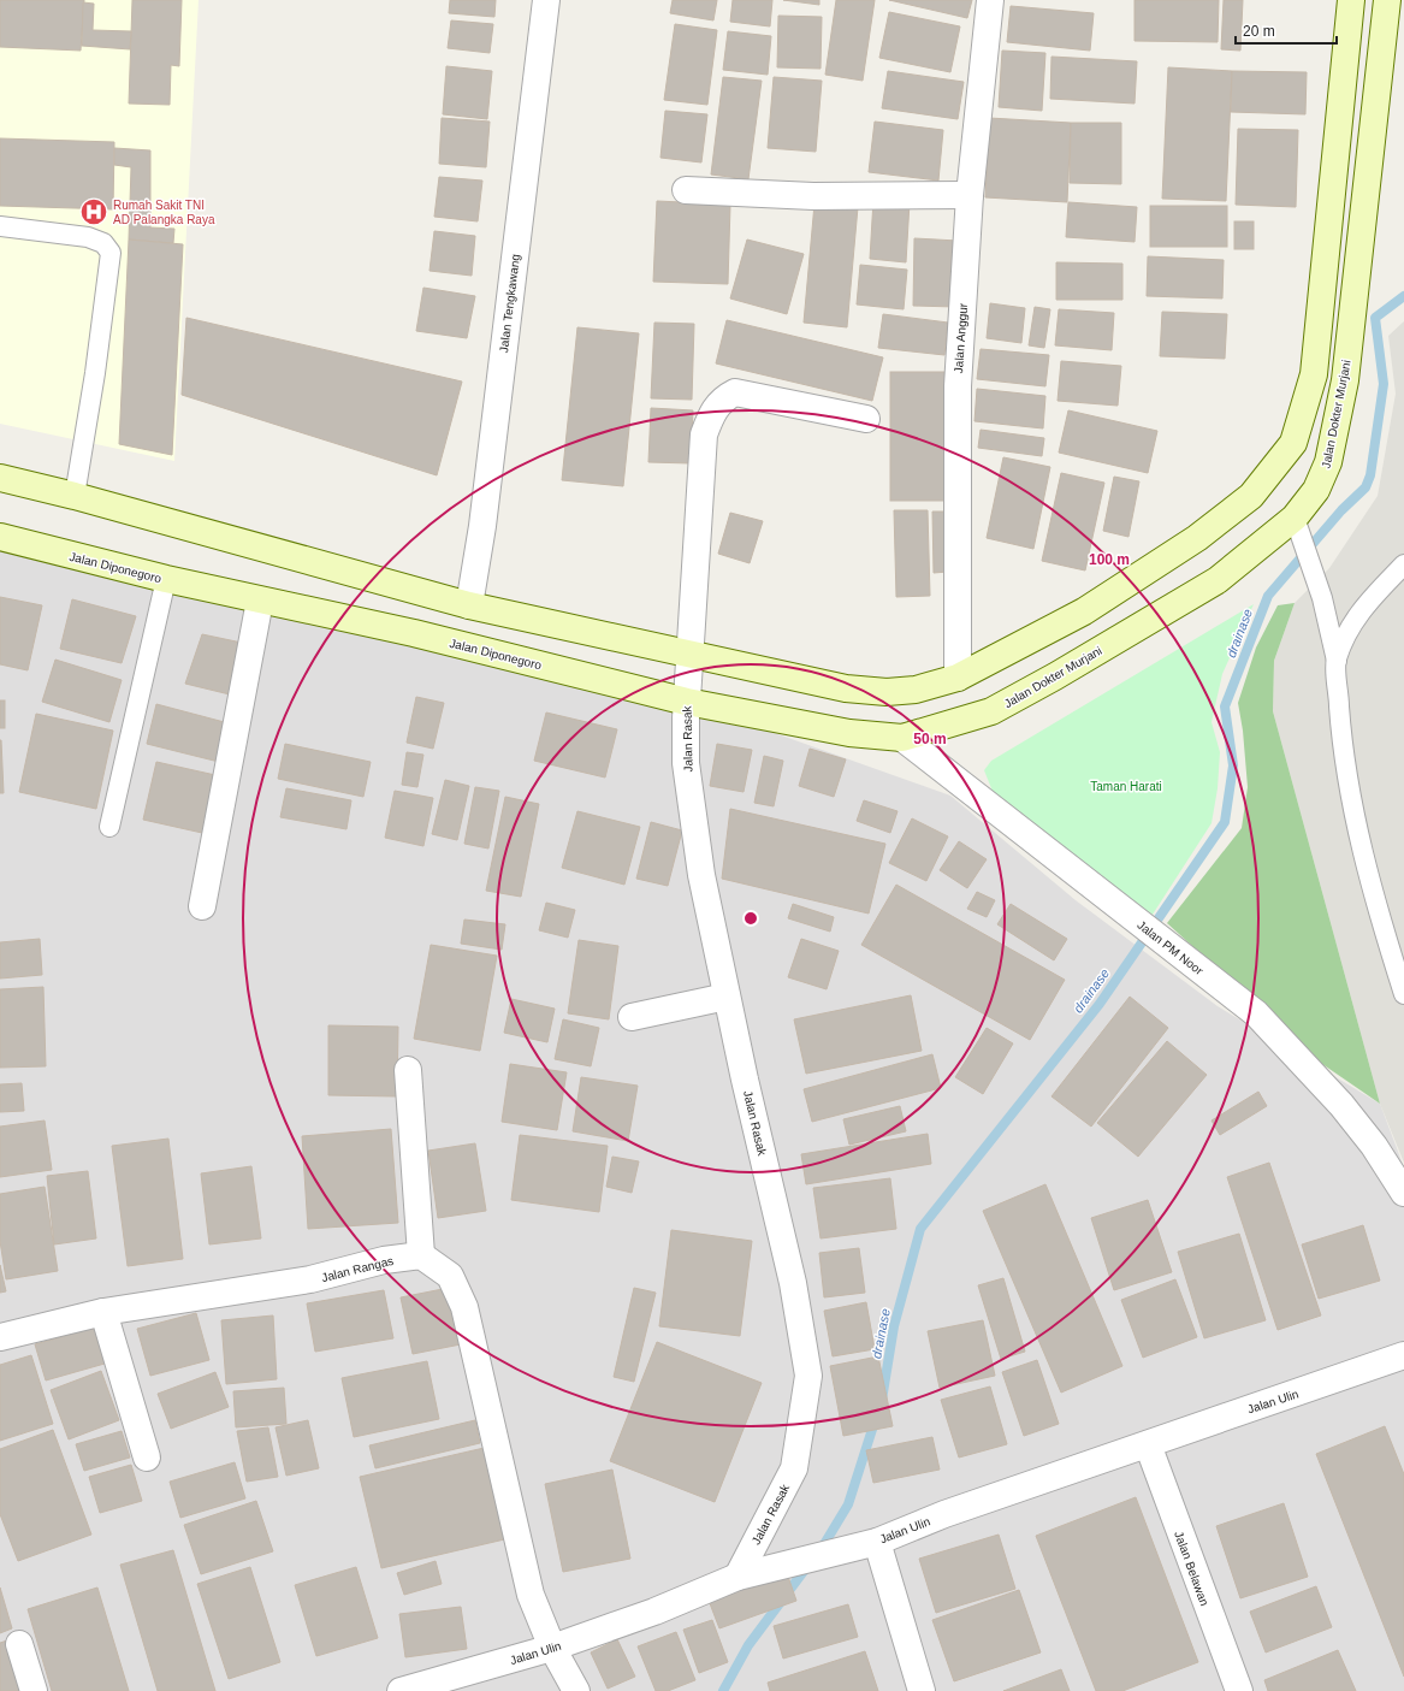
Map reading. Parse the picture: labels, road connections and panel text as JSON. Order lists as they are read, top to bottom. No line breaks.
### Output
{"streets":{"main road":["Jalan Dokter Murjani","Jalan Diponegoro"],"street":["Jalan Tengkawang","Jalan Anggur","Jalan Rasak","Jalan PM Noor","Jalan Rangas","Jalan Ulin","Jalan Belawan"]},"crossings":[["Jalan Dokter Murjani","Jalan Diponegoro"],["Jalan Diponegoro","Jalan Rasak"],["Jalan Diponegoro","Jalan PM Noor"],["Jalan Rasak","Jalan Ulin"],["Jalan Ulin","Jalan Belawan"]],"water":["drainase"],"parks":["Taman Harati"],"places":{"hospital":["Rumah Sakit TNI AD Palangka Raya"]},"scale_bar":"20 m","rings":["100 m","50 m"]}
